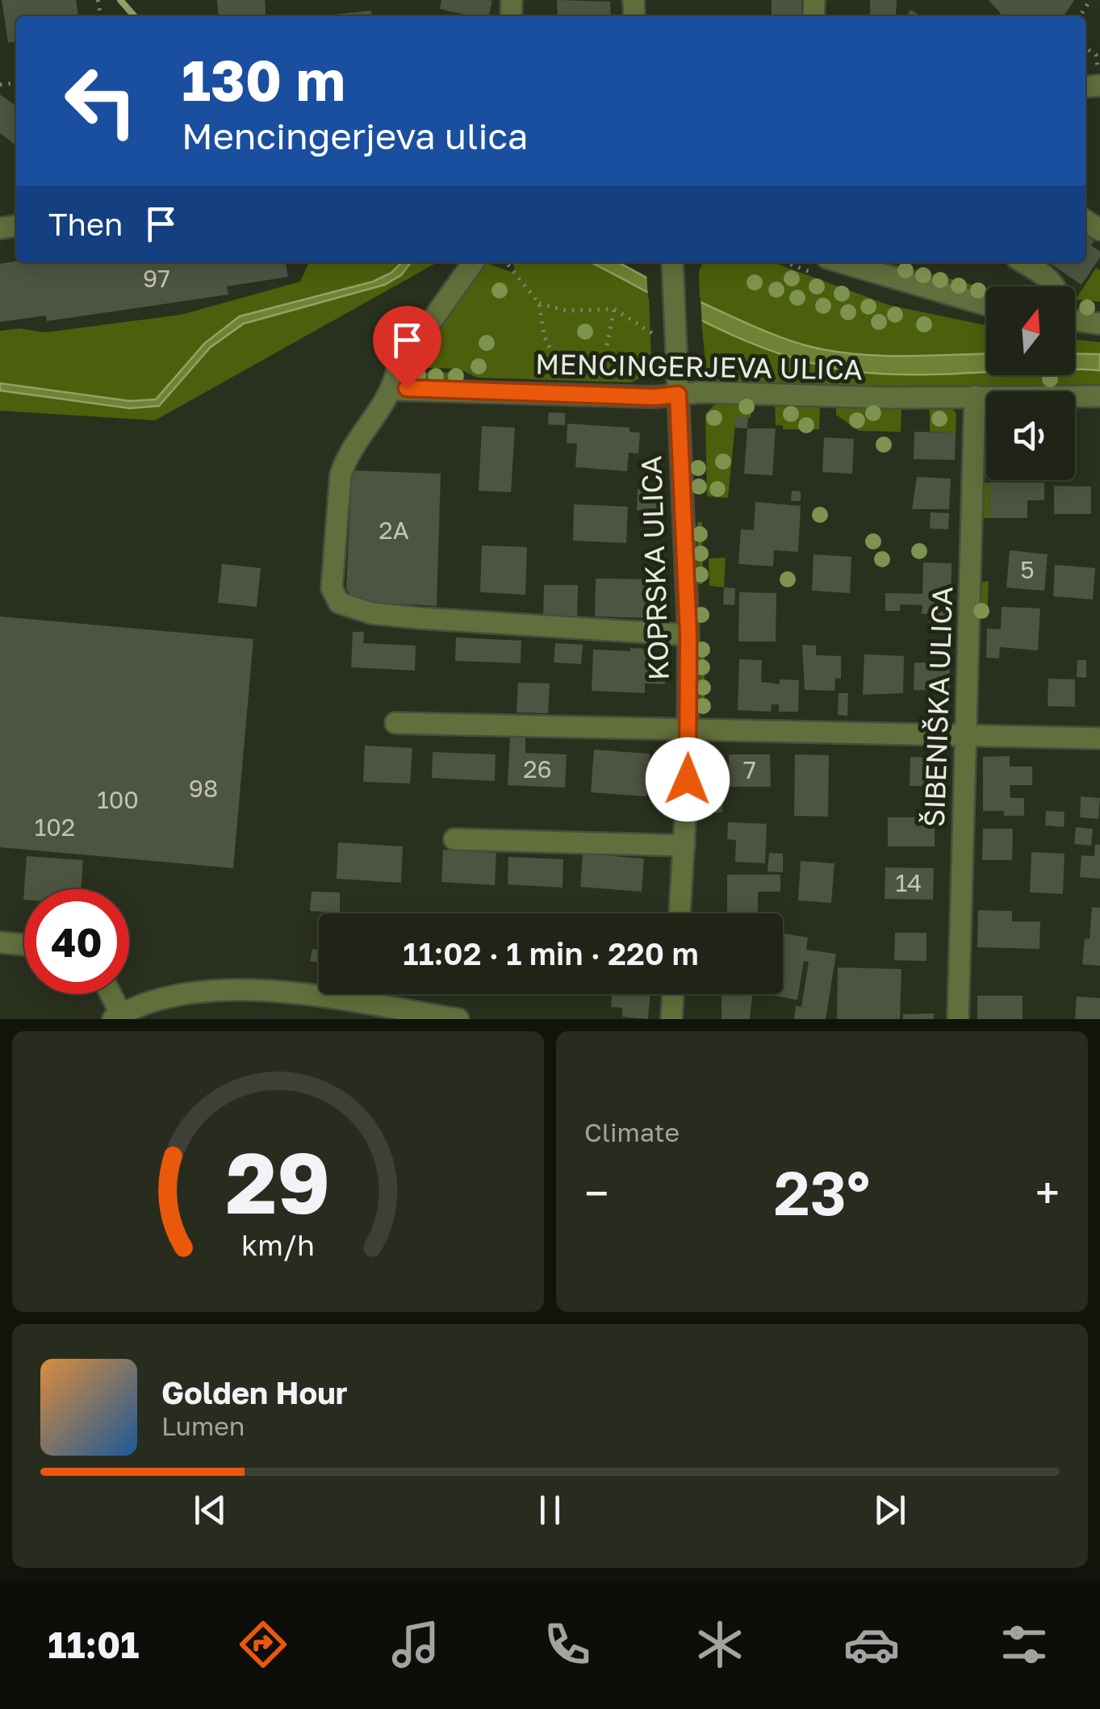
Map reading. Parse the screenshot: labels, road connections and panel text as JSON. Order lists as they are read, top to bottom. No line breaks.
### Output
{"streets":{"street":["MENCINGERJEVA ULICA","KOPRSKA ULICA","ŠIBENIŠKA ULICA"]},"crossings":[["MENCINGERJEVA ULICA","KOPRSKA ULICA"],["MENCINGERJEVA ULICA","ŠIBENIŠKA ULICA"]],"house_numbers":["97","2A","5","26","7","98","100","102","14"],"north":"top","page":{"turn":["130 m","Mencingerjeva ulica"],"then":"Then","limit":"40","trip":"11:02 · 1 min · 220 m","tile":"Climate","heat":["−","23°","+"],"song":["Golden Hour","Lumen"],"tabs":"11:01","gauge":["29","km/h"]}}
